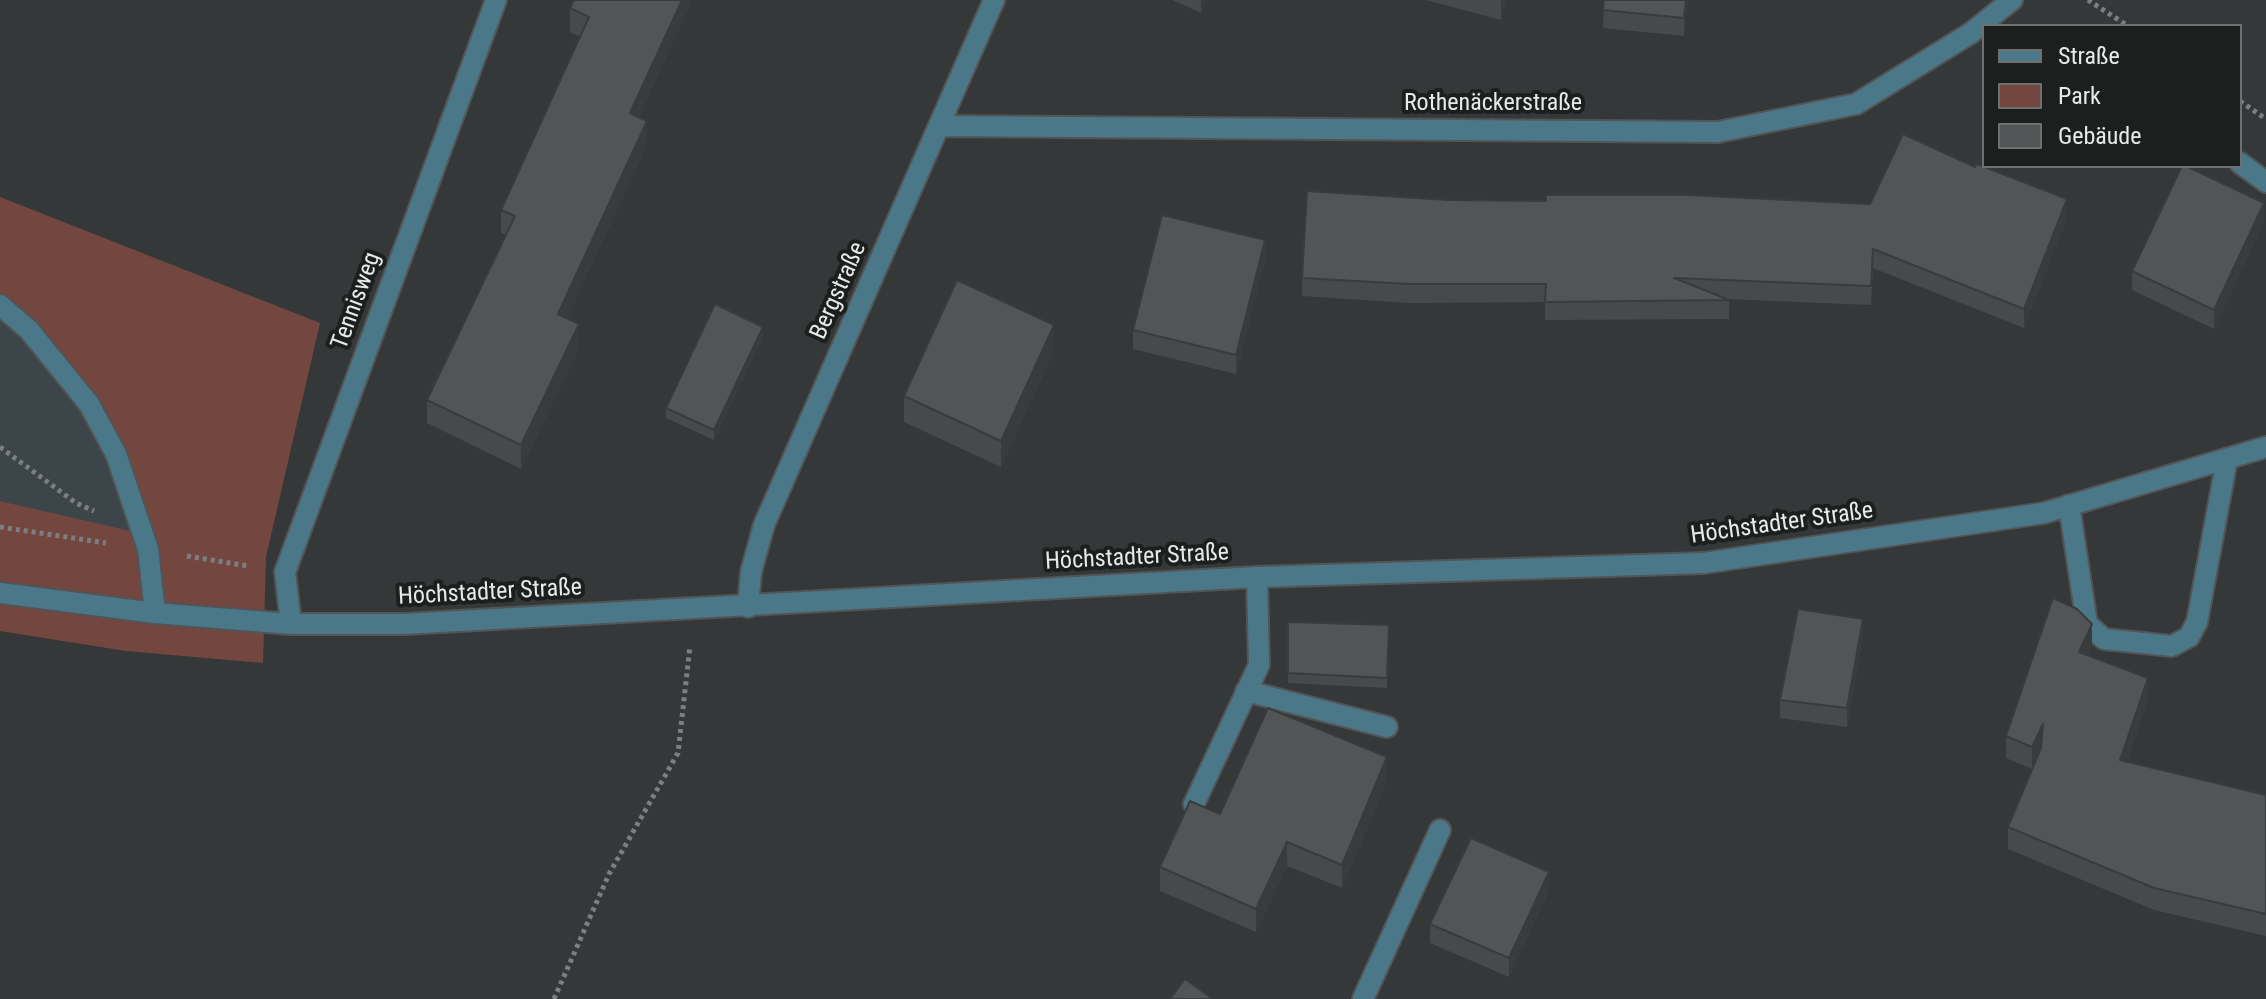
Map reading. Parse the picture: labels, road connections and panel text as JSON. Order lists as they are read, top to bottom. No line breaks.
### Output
{"streets":{"street":["Rothenäckerstraße","Bergstraße","Tennisweg","Höchstadter Straße"]},"crossings":[["Rothenäckerstraße","Bergstraße"],["Bergstraße","Höchstadter Straße"],["Tennisweg","Höchstadter Straße"]],"legend":["Straße","Park","Gebäude"]}
